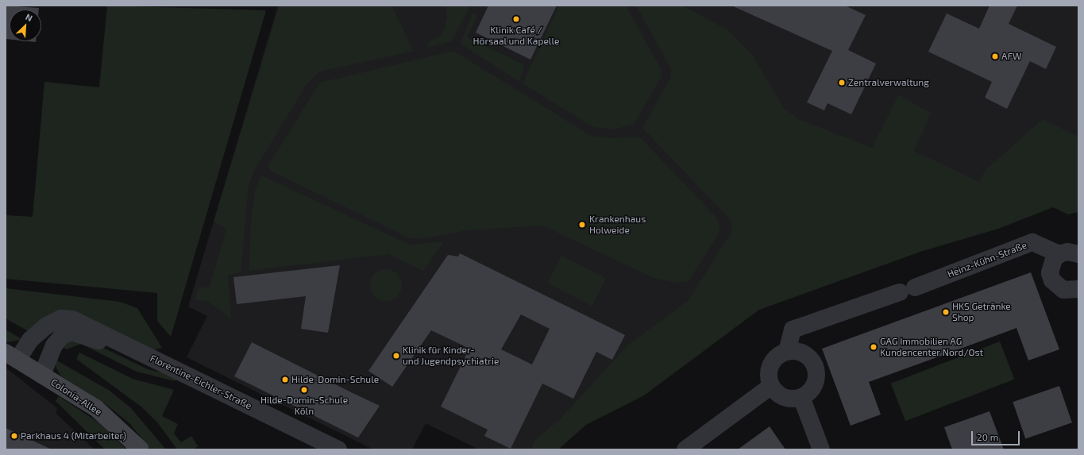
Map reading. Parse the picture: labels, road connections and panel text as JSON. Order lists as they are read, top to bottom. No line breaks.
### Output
{"streets":{"main road":["Colonia-Allee"],"street":["Heinz-Kühn-Straße","Florentine-Eichler-Straße"]},"crossings":[["Florentine-Eichler-Straße","Colonia-Allee"]],"places":["Klinik Café / Hörsaal und Kapelle","AFW","Zentralverwaltung","Krankenhaus Holweide","HKS Getränke Shop","GAG Immobilien AG Kundencenter Nord/Ost","Klinik für Kinder- und Jugendpsychiatrie","Hilde-Domin-Schule","Hilde-Domin-Schule Köln","Parkhaus 4 (Mitarbeiter)"],"scale_bar":"20 m","north":"top right"}
